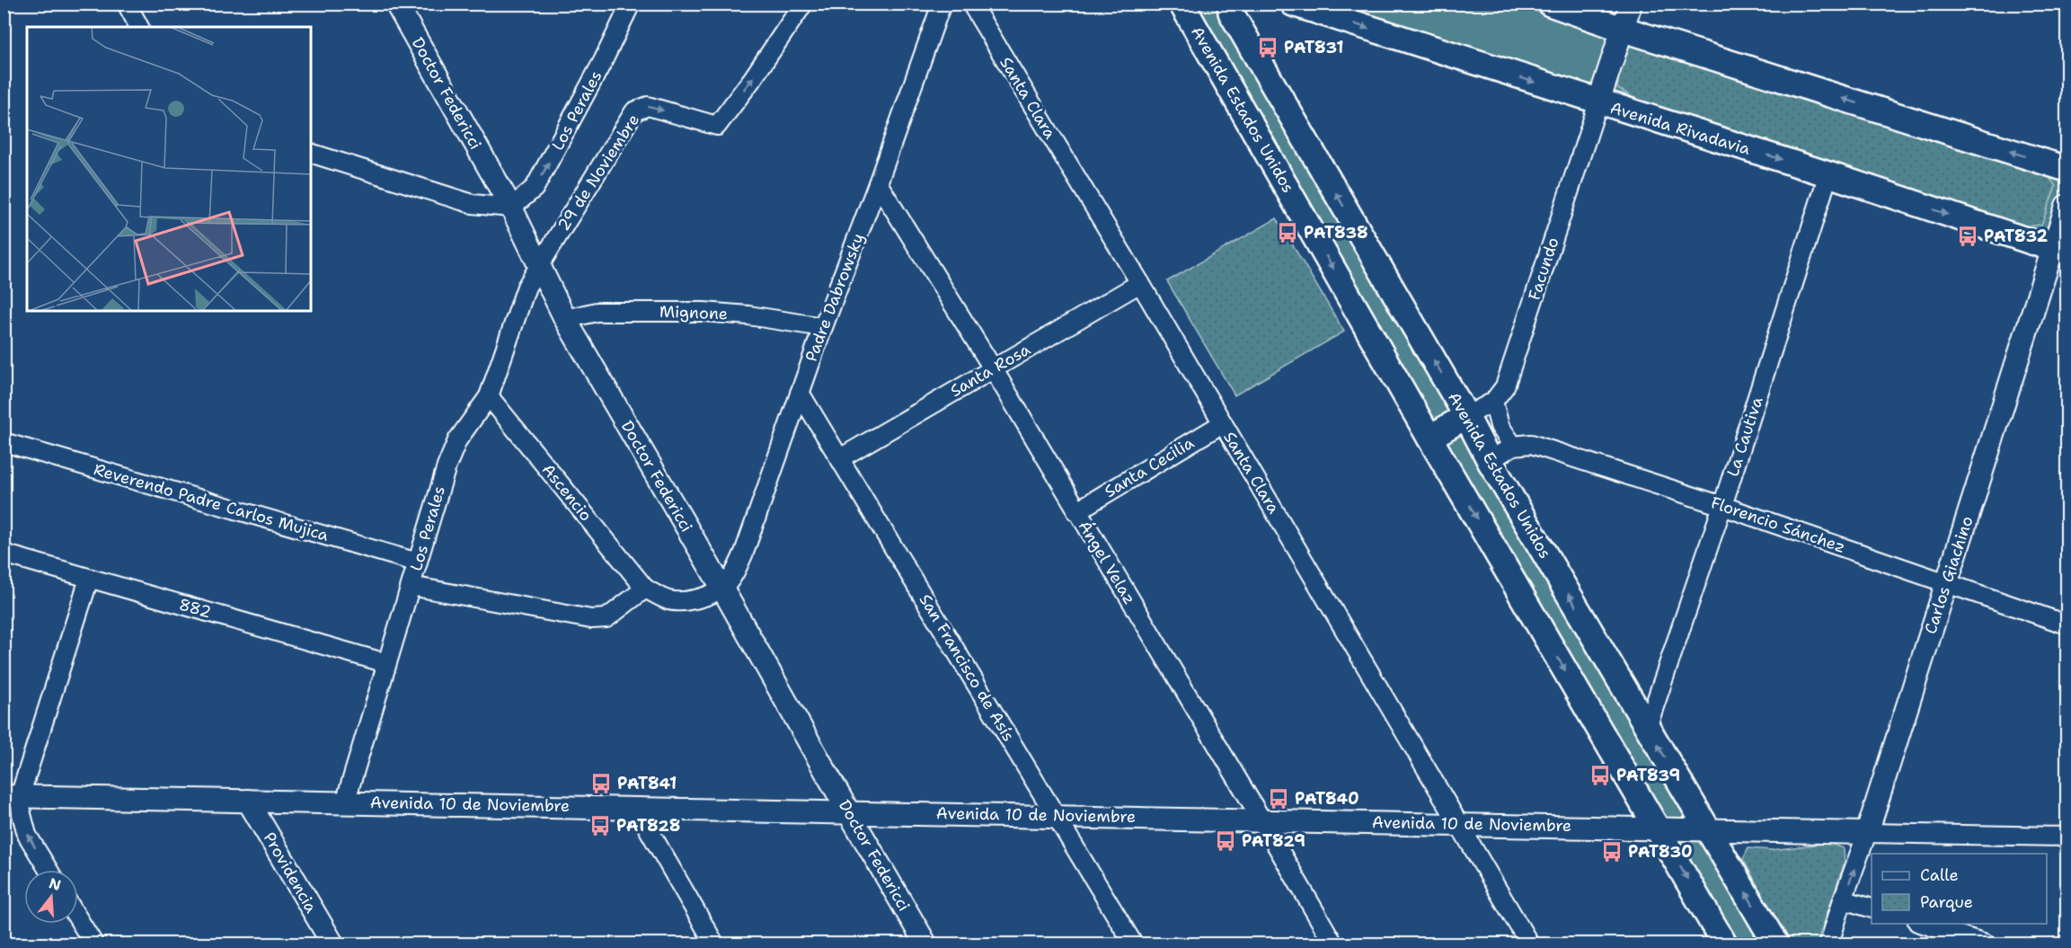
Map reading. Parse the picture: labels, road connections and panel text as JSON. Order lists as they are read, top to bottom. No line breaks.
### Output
{"streets":{"main road":["Avenida Estados Unidos","Avenida Rivadavia"],"street":["Doctor Federicci","Santa Clara","Los Perales","29 de Noviembre","Facundo","Padre Dabrowsky","Mignone","Santa Rosa","La Cautiva","Santa Cecilia","Ascencio","Reverendo Padre Carlos Mujica","Florencio Sánchez","Ángel Velaz","Carlos Giachino","882","San Francisco de Asís","Avenida 10 de Noviembre","Providencia"]},"crossings":[["Doctor Federicci","Los Perales"],["Doctor Federicci","29 de Noviembre"],["Doctor Federicci","Padre Dabrowsky"],["Doctor Federicci","Mignone"],["Doctor Federicci","Avenida 10 de Noviembre"],["Santa Clara","Santa Rosa"],["Santa Clara","Santa Cecilia"],["Santa Clara","Avenida 10 de Noviembre"],["Avenida Estados Unidos","Facundo"],["Avenida Estados Unidos","La Cautiva"],["Avenida Estados Unidos","Avenida 10 de Noviembre"],["Los Perales","29 de Noviembre"],["Los Perales","Ascencio"],["Los Perales","Reverendo Padre Carlos Mujica"],["Los Perales","882"],["Los Perales","Avenida 10 de Noviembre"],["Avenida Rivadavia","Facundo"],["Avenida Rivadavia","La Cautiva"],["Avenida Rivadavia","Carlos Giachino"],["Padre Dabrowsky","Mignone"],["Padre Dabrowsky","Ángel Velaz"],["Padre Dabrowsky","San Francisco de Asís"],["Santa Rosa","Ángel Velaz"],["Santa Rosa","San Francisco de Asís"],["La Cautiva","Florencio Sánchez"],["Santa Cecilia","Ángel Velaz"],["Florencio Sánchez","Carlos Giachino"],["Ángel Velaz","Avenida 10 de Noviembre"],["Carlos Giachino","Avenida 10 de Noviembre"],["San Francisco de Asís","Avenida 10 de Noviembre"],["Avenida 10 de Noviembre","Providencia"]],"one_way":["29 de Noviembre"],"places":{"bus stop":["PAT831","PAT838","PAT832","PAT839","PAT841","PAT840","PAT828","PAT829","PAT830"]},"legend":["Calle","Parque"],"north":"top"}
